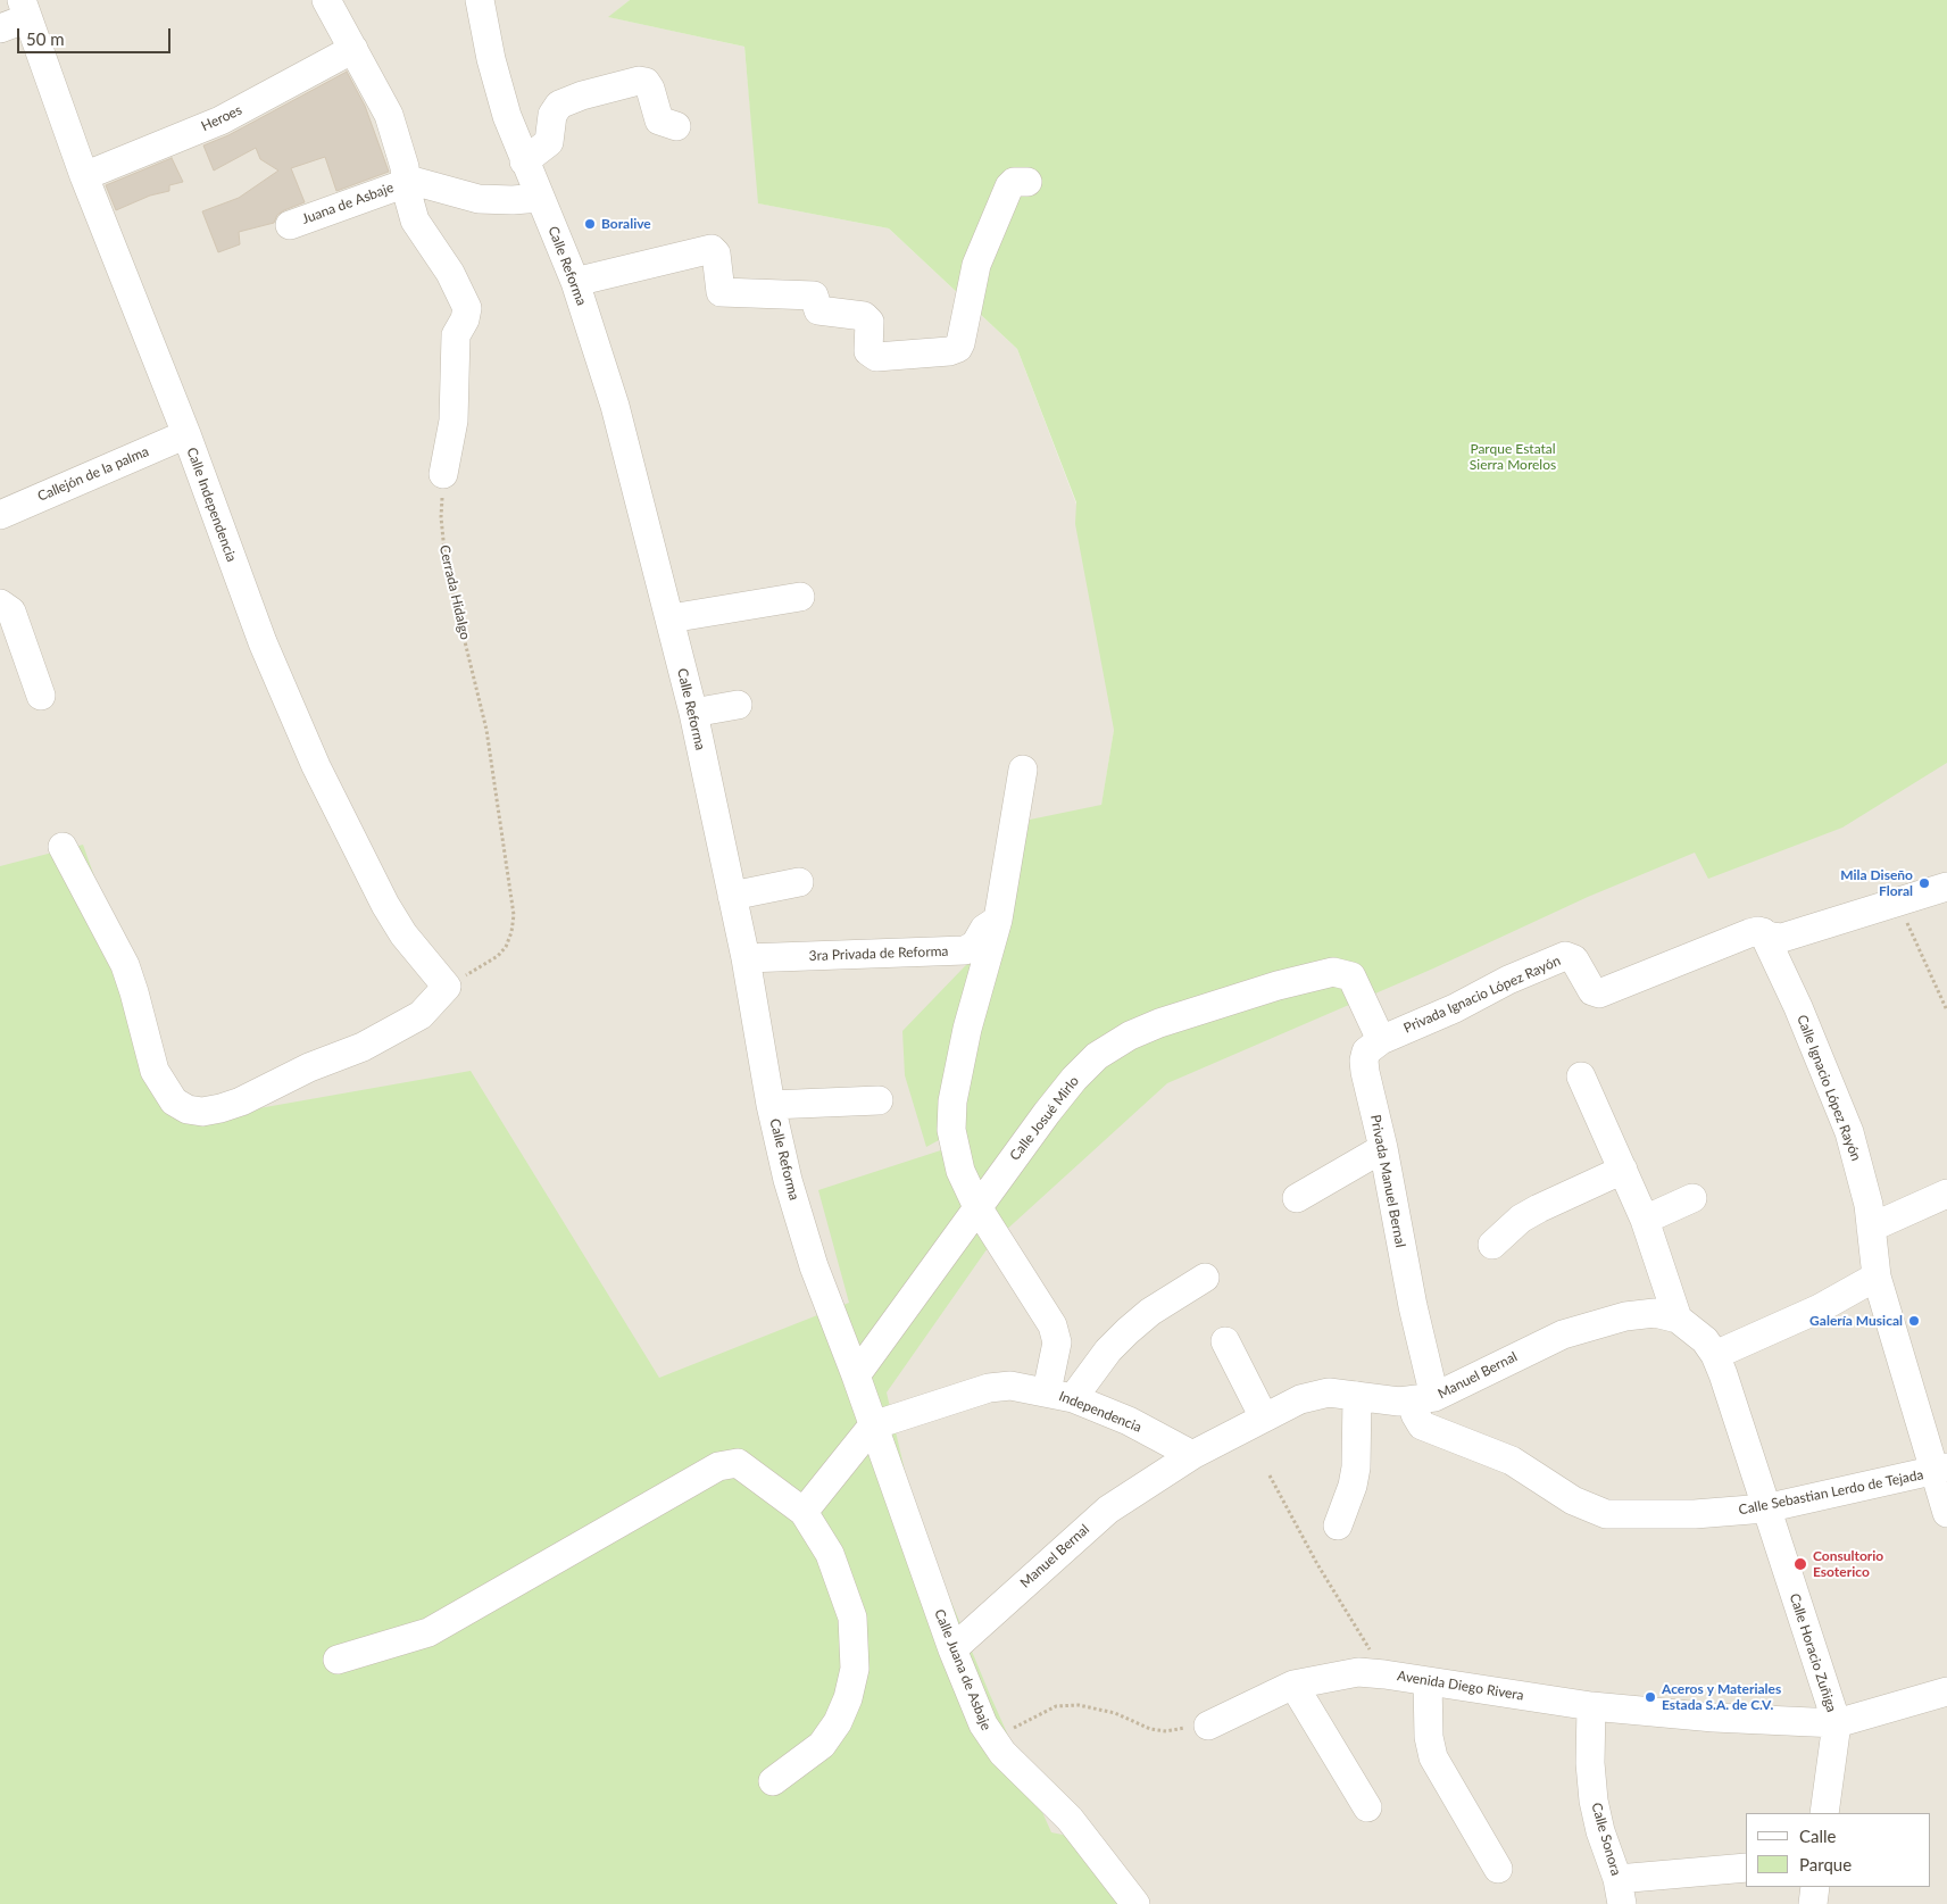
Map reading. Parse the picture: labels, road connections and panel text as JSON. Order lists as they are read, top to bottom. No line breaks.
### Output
{"streets":{"street":["Heroes","Juana de Asbaje","Calle Reforma","Callejón de la palma","Calle Independencia","3ra Privada de Reforma","Privada Ignacio López Rayón","Calle Ignacio López Rayón","Calle Josué Mirlo","Privada Manuel Bernal","Manuel Bernal","Independencia","Calle Sebastian Lerdo de Tejada","Calle Horacio Zuñiga","Calle Juana de Asbaje","Avenida Diego Rivera","Calle Sonora"],"path":["Cerrada Hidalgo"]},"crossings":[["Heroes","Calle Independencia"],["Calle Reforma","3ra Privada de Reforma"],["Calle Reforma","Calle Josué Mirlo"],["Calle Reforma","Independencia"],["Calle Reforma","Calle Juana de Asbaje"],["Callejón de la palma","Calle Independencia"],["Calle Independencia","Cerrada Hidalgo"],["Privada Ignacio López Rayón","Calle Ignacio López Rayón"],["Privada Ignacio López Rayón","Calle Josué Mirlo"],["Privada Ignacio López Rayón","Privada Manuel Bernal"],["Calle Ignacio López Rayón","Calle Sebastian Lerdo de Tejada"],["Calle Josué Mirlo","Privada Manuel Bernal"],["Privada Manuel Bernal","Manuel Bernal"],["Privada Manuel Bernal","Calle Sebastian Lerdo de Tejada"],["Manuel Bernal","Independencia"],["Manuel Bernal","Calle Sebastian Lerdo de Tejada"],["Manuel Bernal","Calle Horacio Zuñiga"],["Manuel Bernal","Calle Juana de Asbaje"],["Independencia","Calle Juana de Asbaje"],["Calle Sebastian Lerdo de Tejada","Calle Horacio Zuñiga"],["Calle Horacio Zuñiga","Avenida Diego Rivera"],["Avenida Diego Rivera","Calle Sonora"]],"parks":["Parque Estatal Sierra Morelos"],"places":["Boralive","Mila Diseño Floral","Galería Musical","Consultorio Esoterico","Aceros y Materiales Estada S.A. de C.V."],"legend":["Calle","Parque"],"scale_bar":"50 m"}
